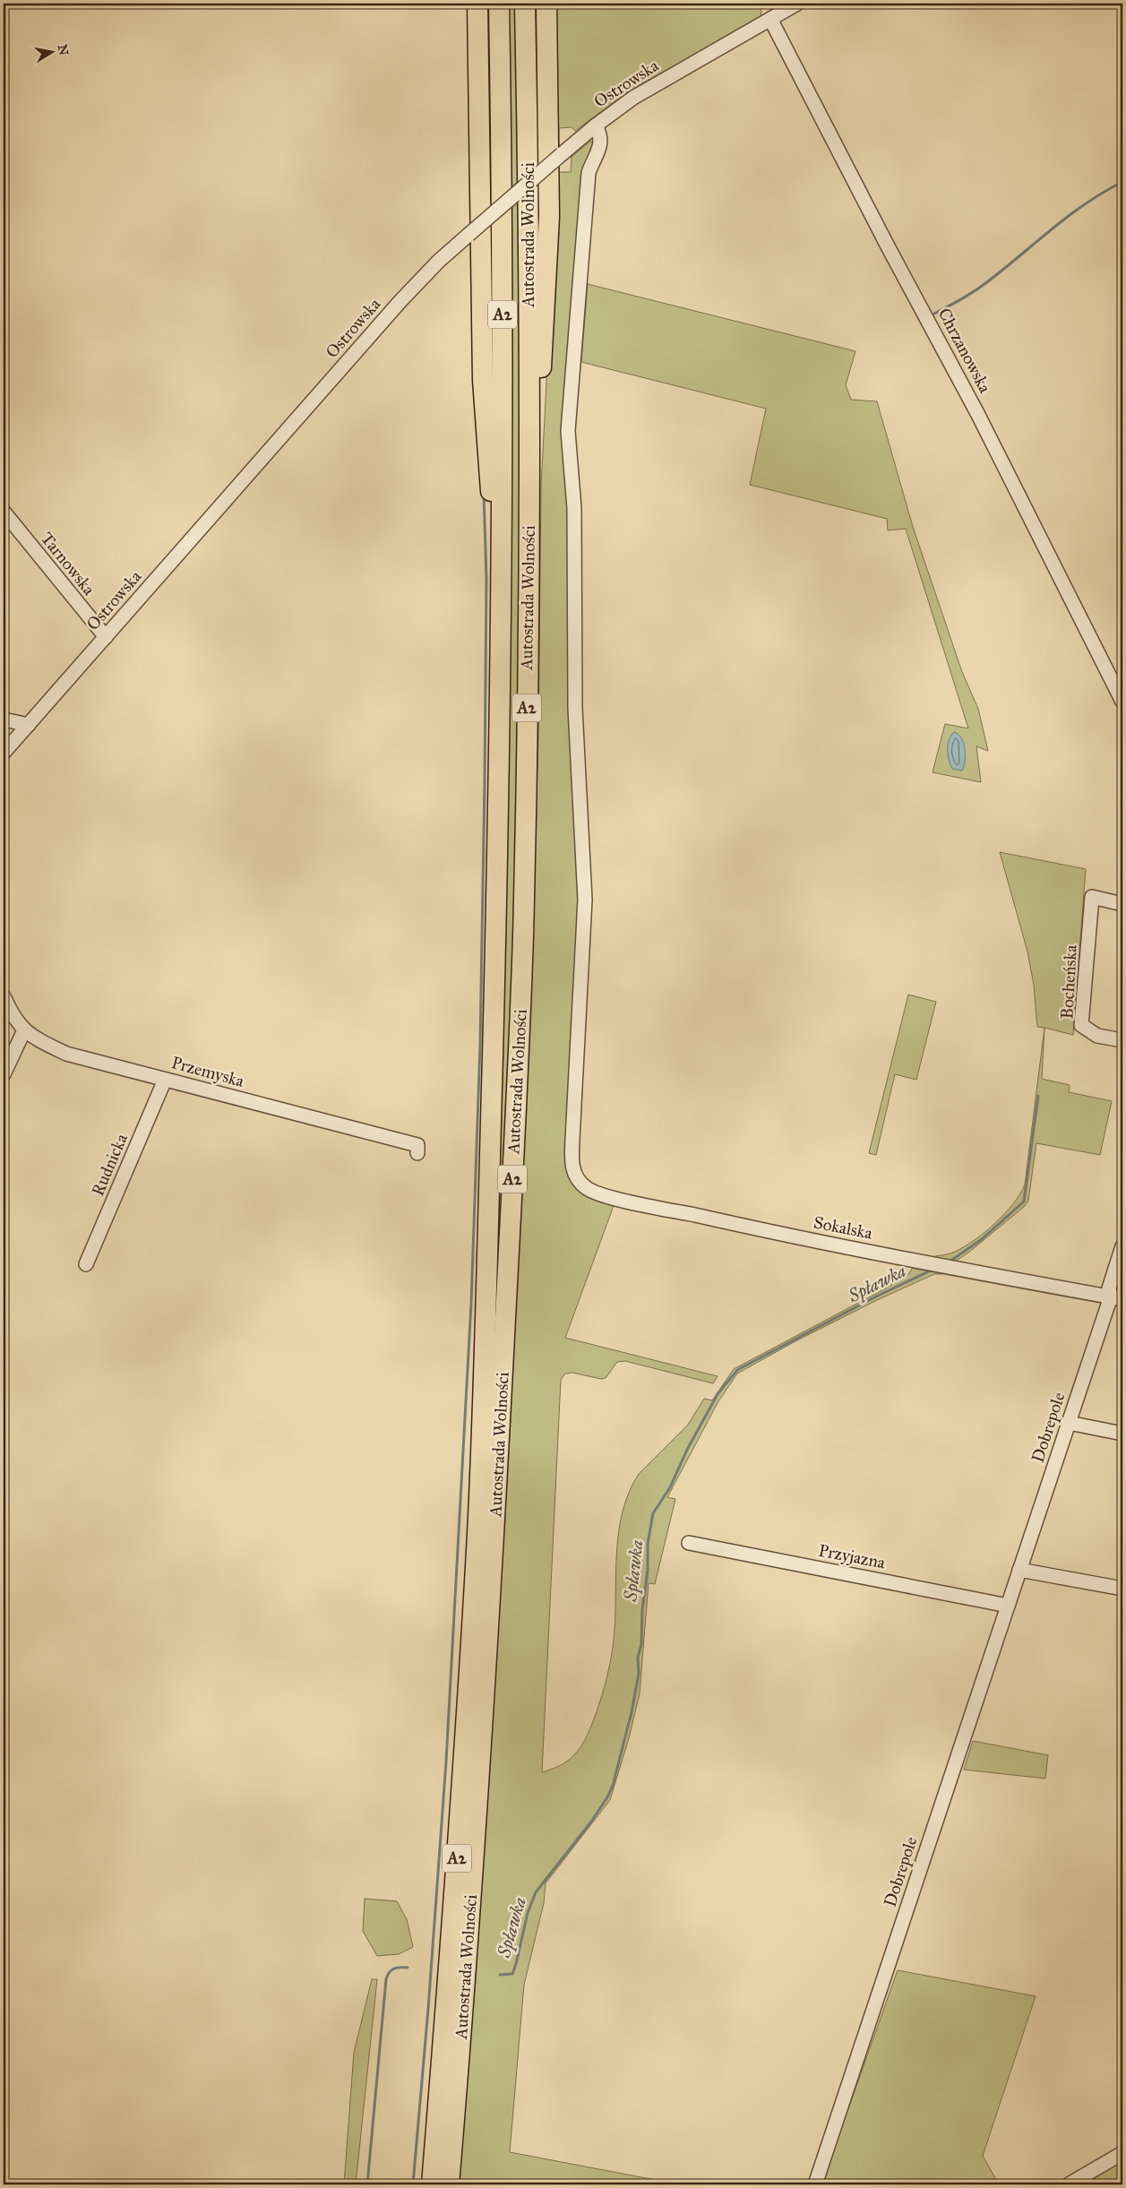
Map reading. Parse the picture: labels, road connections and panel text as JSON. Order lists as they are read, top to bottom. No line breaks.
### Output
{"streets":{"highway":["Autostrada Wolności","A2"],"street":["Ostrowska","Chrzanowska","Tarnowska","Bocheńska","Przemyska","Rudnicka","Sokalska","Dobrepole","Przyjazna"]},"crossings":[["Ostrowska","Chrzanowska"],["Ostrowska","Tarnowska"],["Ostrowska","Sokalska"],["Przemyska","Rudnicka"],["Sokalska","Dobrepole"],["Dobrepole","Przyjazna"]],"water":["Spławka"],"north":"right"}
